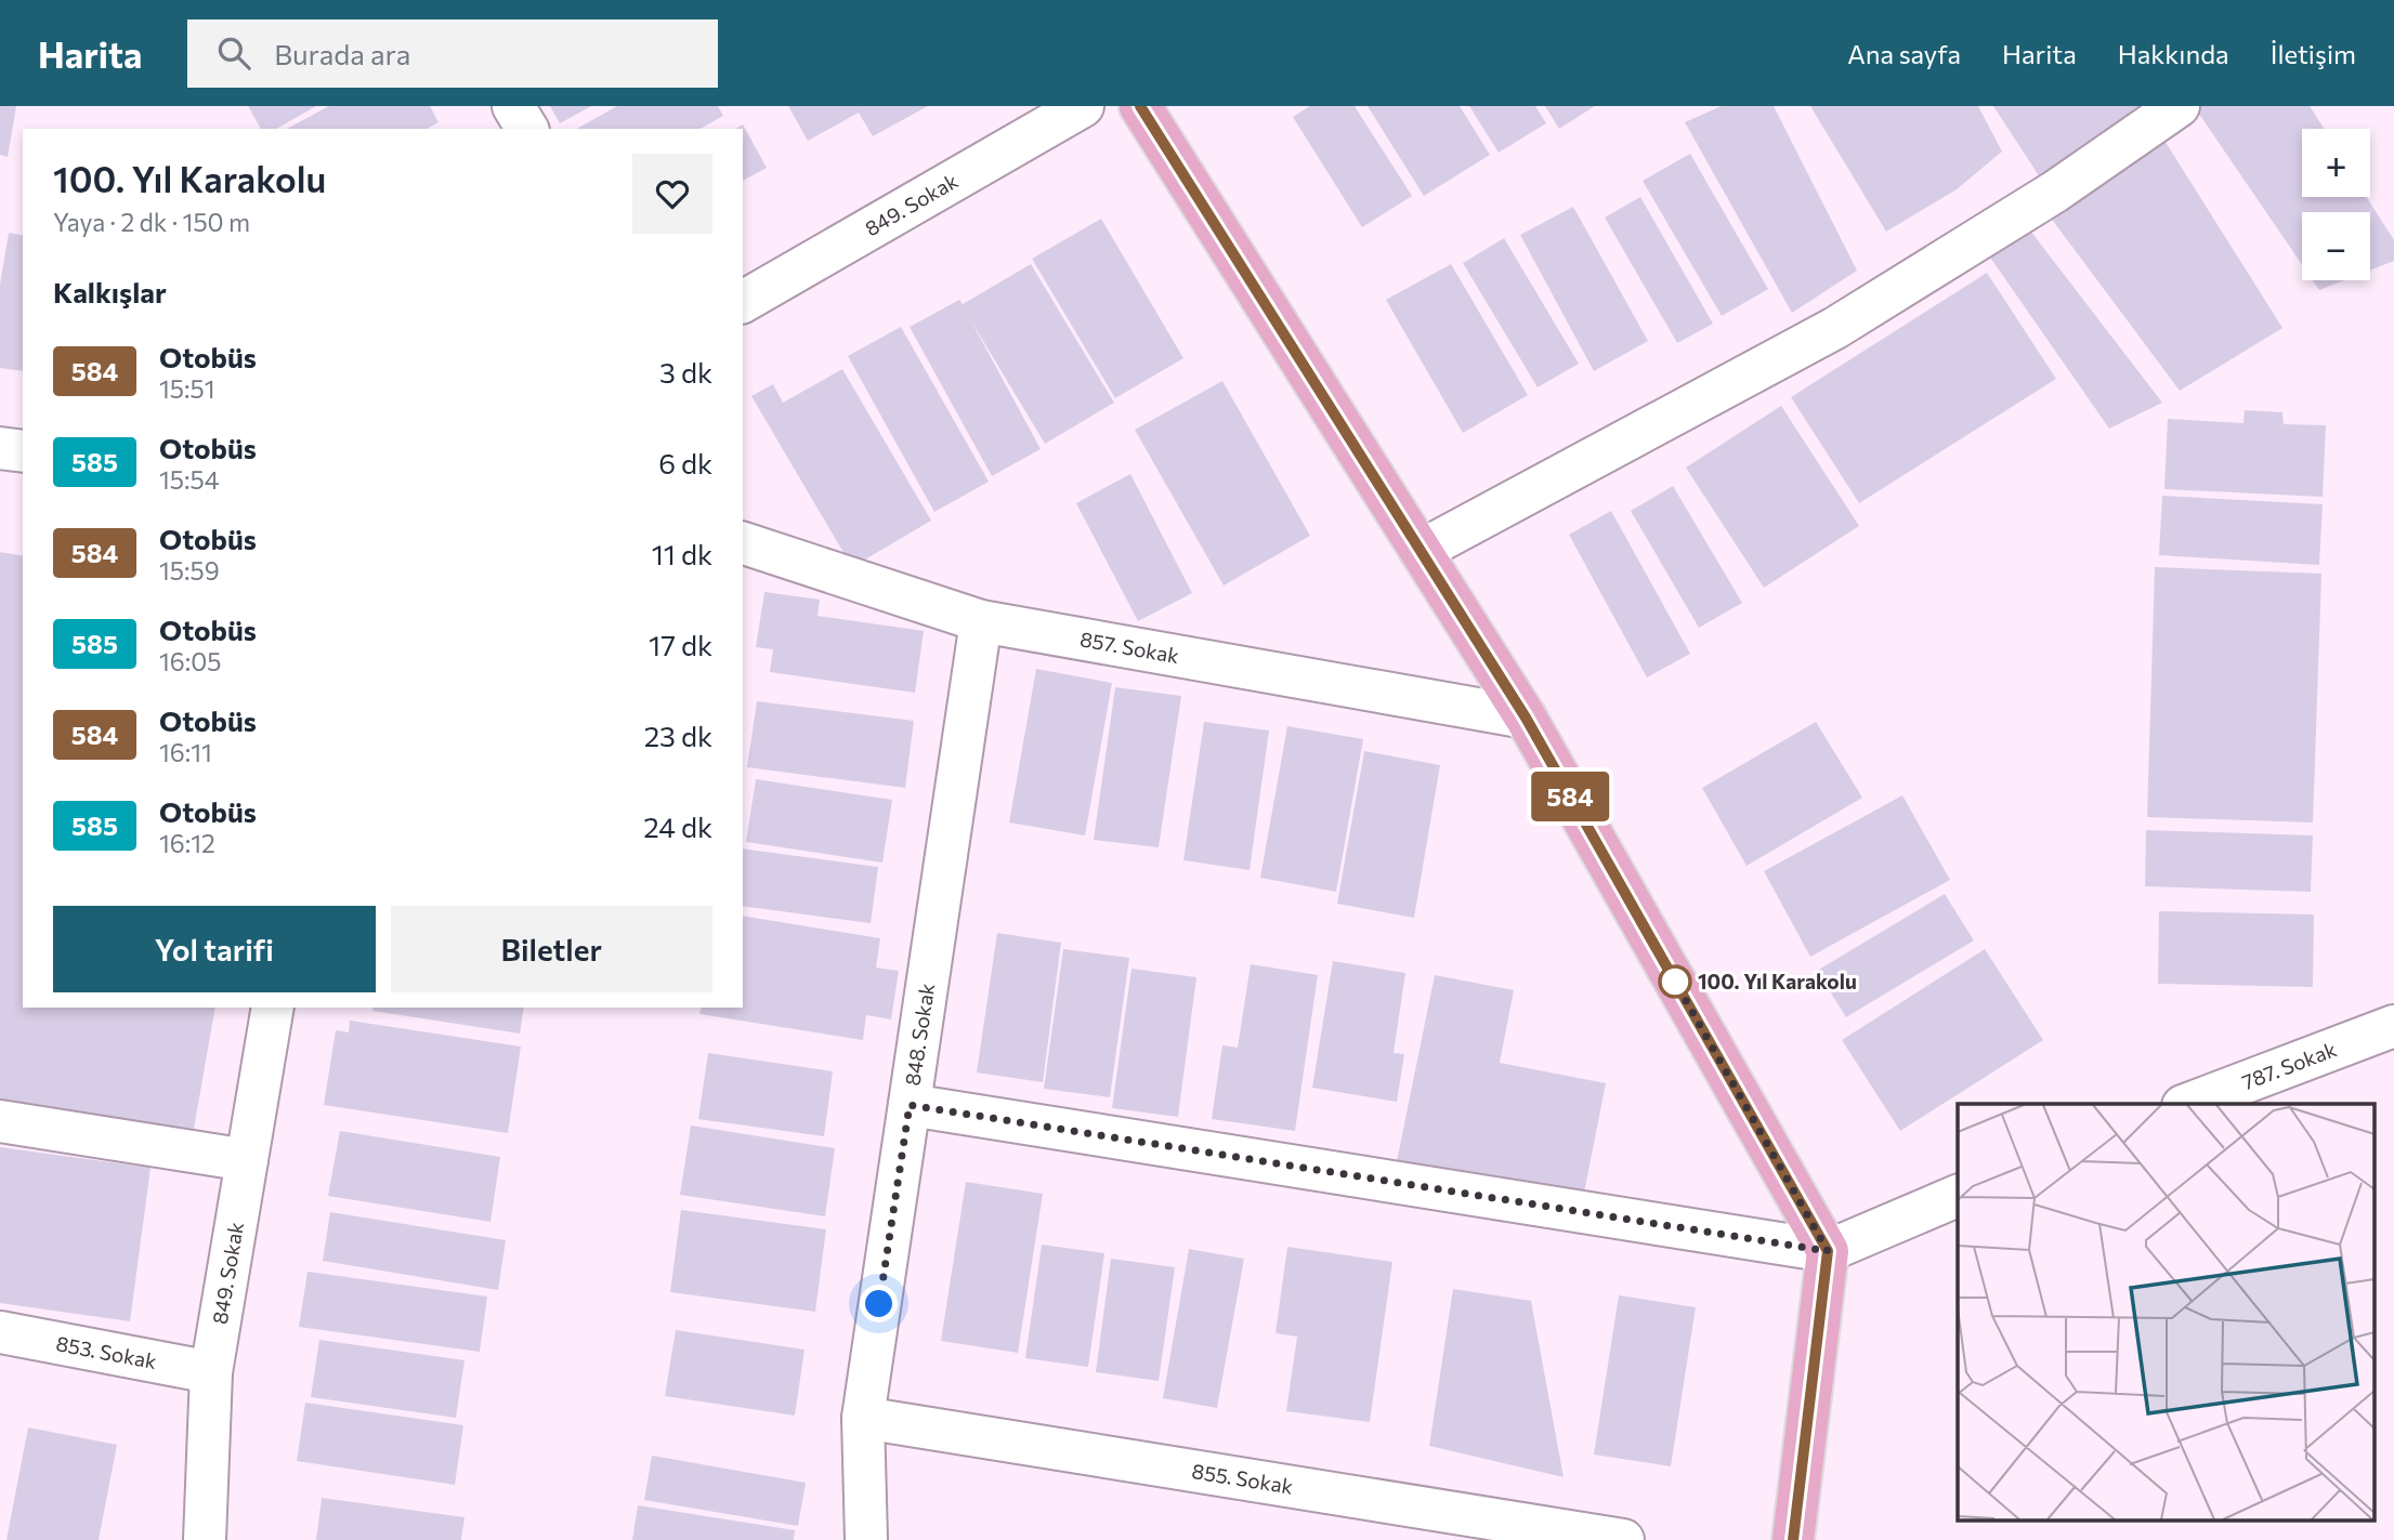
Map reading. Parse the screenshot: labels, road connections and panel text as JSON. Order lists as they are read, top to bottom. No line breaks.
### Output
{"streets":{"street":["849. Sokak","857. Sokak","848. Sokak","787. Sokak","853. Sokak","855. Sokak"]},"crossings":[["849. Sokak","853. Sokak"],["857. Sokak","848. Sokak"],["848. Sokak","855. Sokak"]],"places":["100. Yıl Karakolu"],"lines":["bus line 584"],"page":{"header":"Harita","search":"Burada ara","nav":["Ana sayfa","Harita","Hakkında","İletişim"],"on_map":"584","map_buttons":["+","−"],"heading":[["100. Yıl Karakolu","Yaya · 2 dk · 150 m"],"Kalkışlar"],"list":[{"mark":"584","name":"Otobüs","note":"15:51","value":"3 dk"},{"mark":"585","name":"Otobüs","note":"15:54","value":"6 dk"},{"mark":"584","name":"Otobüs","note":"15:59","value":"11 dk"},{"mark":"585","name":"Otobüs","note":"16:05","value":"17 dk"},{"mark":"584","name":"Otobüs","note":"16:11","value":"23 dk"},{"mark":"585","name":"Otobüs","note":"16:12","value":"24 dk"}],"buttons":["Yol tarifi","Biletler"]}}
